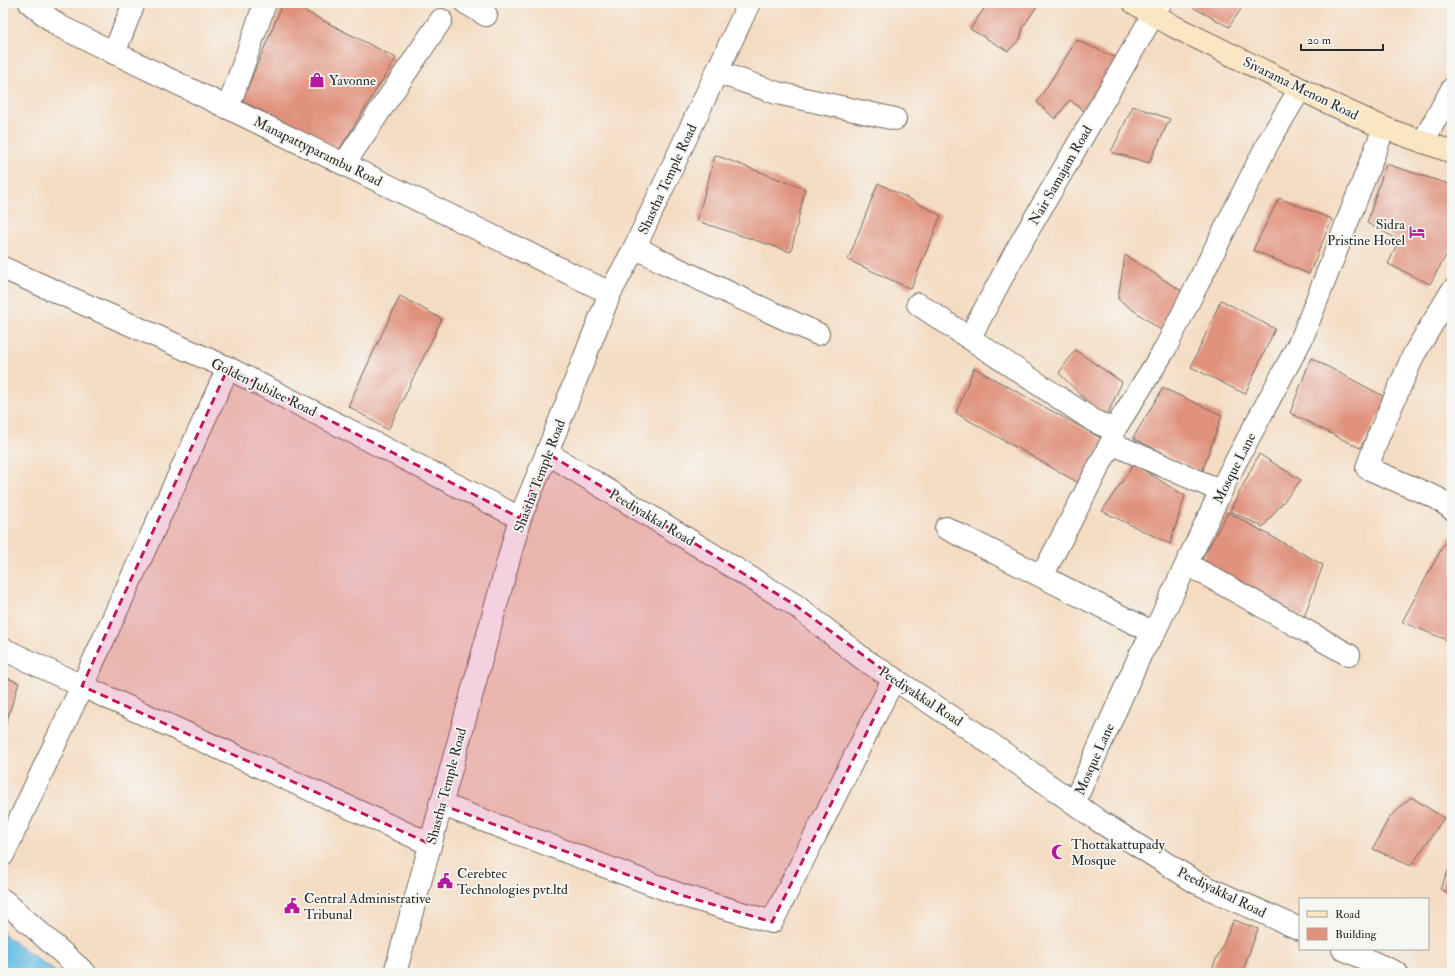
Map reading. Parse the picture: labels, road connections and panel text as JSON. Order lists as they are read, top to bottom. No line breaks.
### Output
{"streets":{"street":["Sivarama Menon Road","Manapattyparambu Road","Nair Samajam Road","Shastha Temple Road","Golden Jubilee Road","Mosque Lane","Peediyakkal Road"]},"crossings":[["Sivarama Menon Road","Nair Samajam Road"],["Sivarama Menon Road","Mosque Lane"],["Manapattyparambu Road","Shastha Temple Road"],["Shastha Temple Road","Golden Jubilee Road"],["Shastha Temple Road","Peediyakkal Road"],["Mosque Lane","Peediyakkal Road"]],"places":{"shop":["Yavonne"],"hotel":["Sidra Pristine Hotel"],"mosque":["Thottakattupady Mosque"],"public building":["Cerebtec Technologies pvt.ltd","Central Administrative Tribunal"]},"legend":["Road","Building"],"scale_bar":"20 m"}
